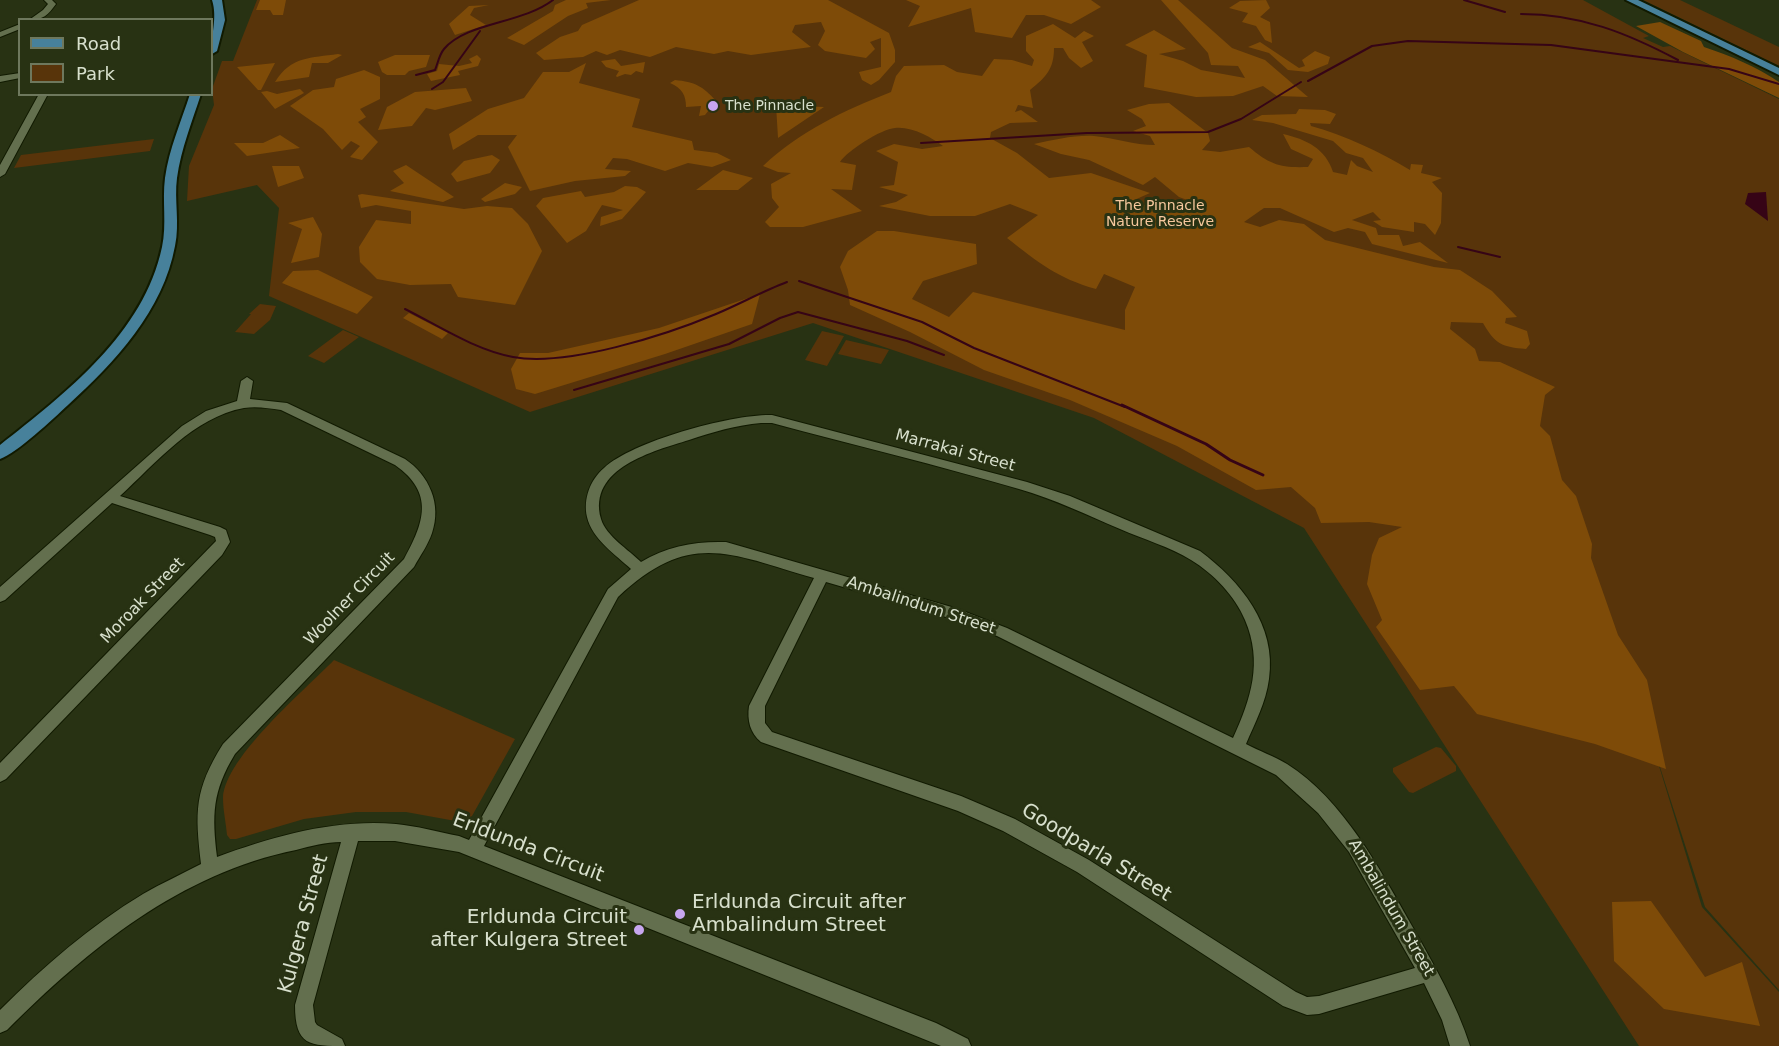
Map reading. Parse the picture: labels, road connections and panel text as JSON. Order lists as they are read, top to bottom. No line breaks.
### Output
{"streets":{"street":["Marrakai Street","Woolner Circuit","Moroak Street","Ambalindum Street","Erldunda Circuit","Goodparla Street","Kulgera Street"]},"crossings":[["Marrakai Street","Ambalindum Street"],["Woolner Circuit","Moroak Street"],["Woolner Circuit","Erldunda Circuit"],["Ambalindum Street","Erldunda Circuit"],["Ambalindum Street","Goodparla Street"],["Erldunda Circuit","Kulgera Street"]],"parks":["The Pinnacle Nature Reserve"],"places":["The Pinnacle","Erldunda Circuit after Ambalindum Street","Erldunda Circuit after Kulgera Street"],"legend":["Road","Park"]}
